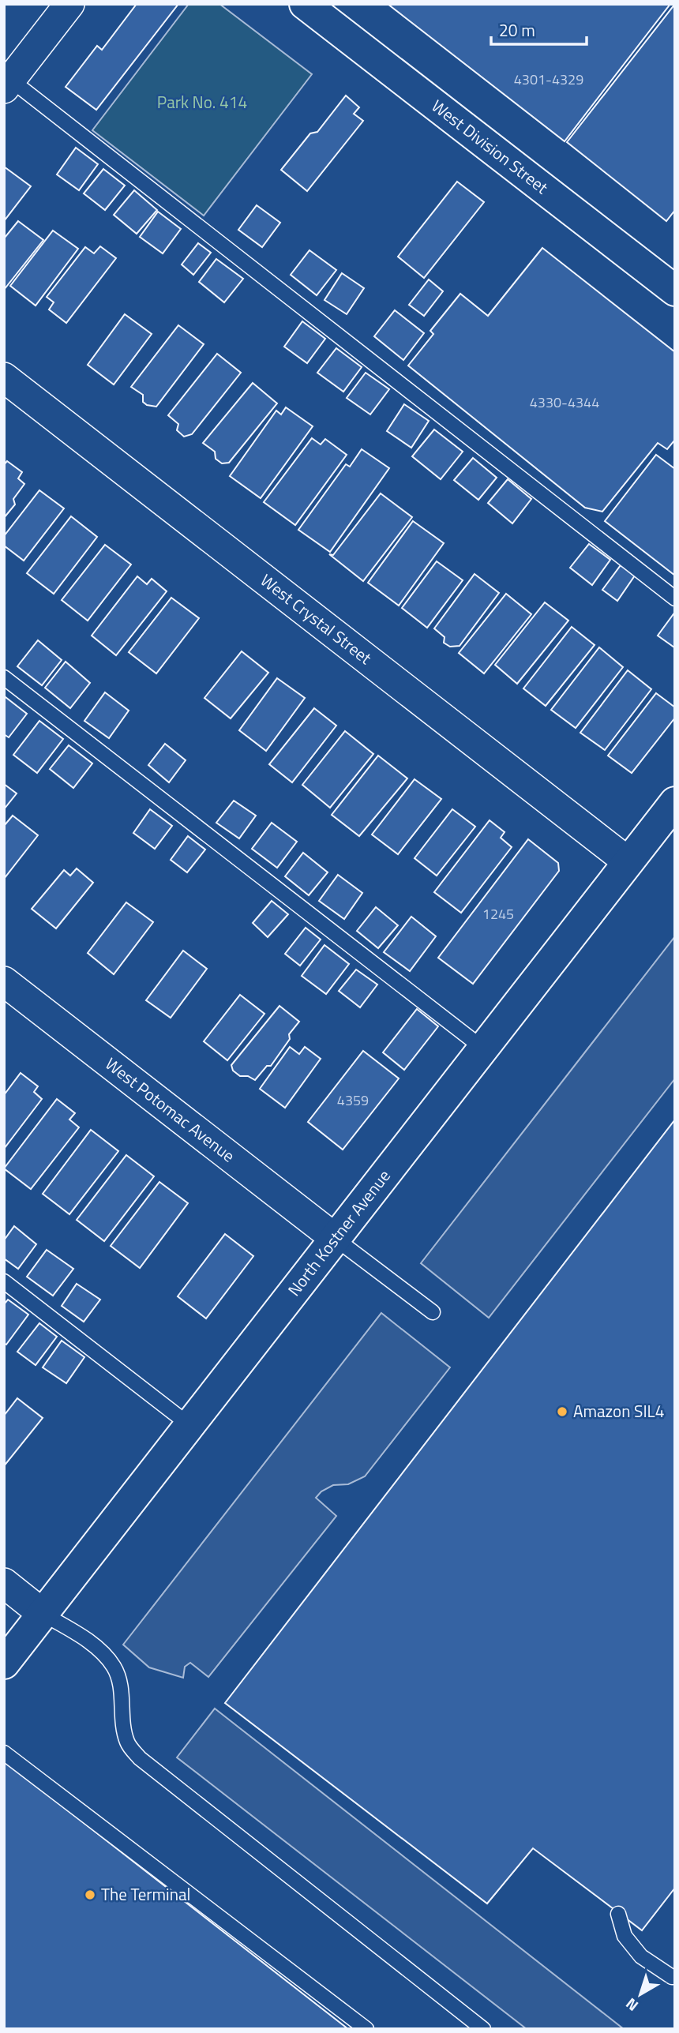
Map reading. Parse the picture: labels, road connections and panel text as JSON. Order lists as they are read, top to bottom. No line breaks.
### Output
{"streets":{"street":["West Division Street","West Crystal Street","West Potomac Avenue","North Kostner Avenue"]},"crossings":[["West Crystal Street","North Kostner Avenue"],["West Potomac Avenue","North Kostner Avenue"]],"parks":["Park No. 414"],"places":["Amazon SIL4","The Terminal"],"house_numbers":["4301-4329","4330-4344","1245","4359"],"scale_bar":"20 m","north":"bottom left"}
